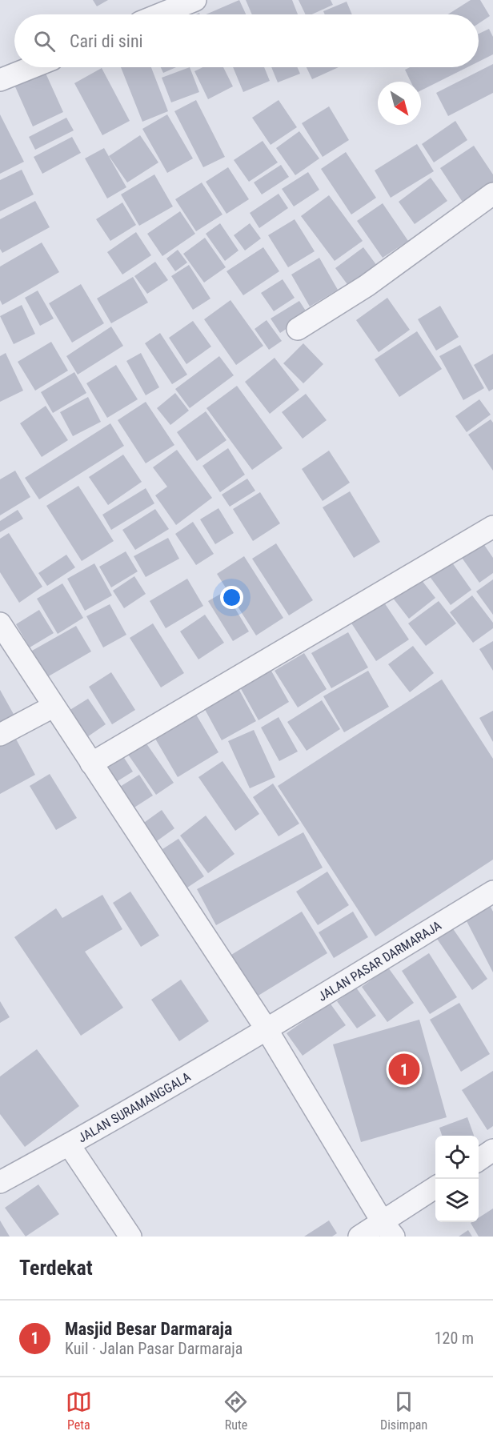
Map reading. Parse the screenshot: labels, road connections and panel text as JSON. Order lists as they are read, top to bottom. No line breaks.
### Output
{"streets":{"street":["JALAN PASAR DARMARAJA","JALAN SURAMANGGALA"]},"crossings":[["JALAN PASAR DARMARAJA","JALAN SURAMANGGALA"]],"north":"bottom right","page":{"search":"Cari di sini","pins":"1","heading":"Terdekat","list":[{"mark":"1","name":"Masjid Besar Darmaraja","note":"Kuil · Jalan Pasar Darmaraja","value":"120 m"}],"nav":["Peta","Rute","Disimpan"]}}
